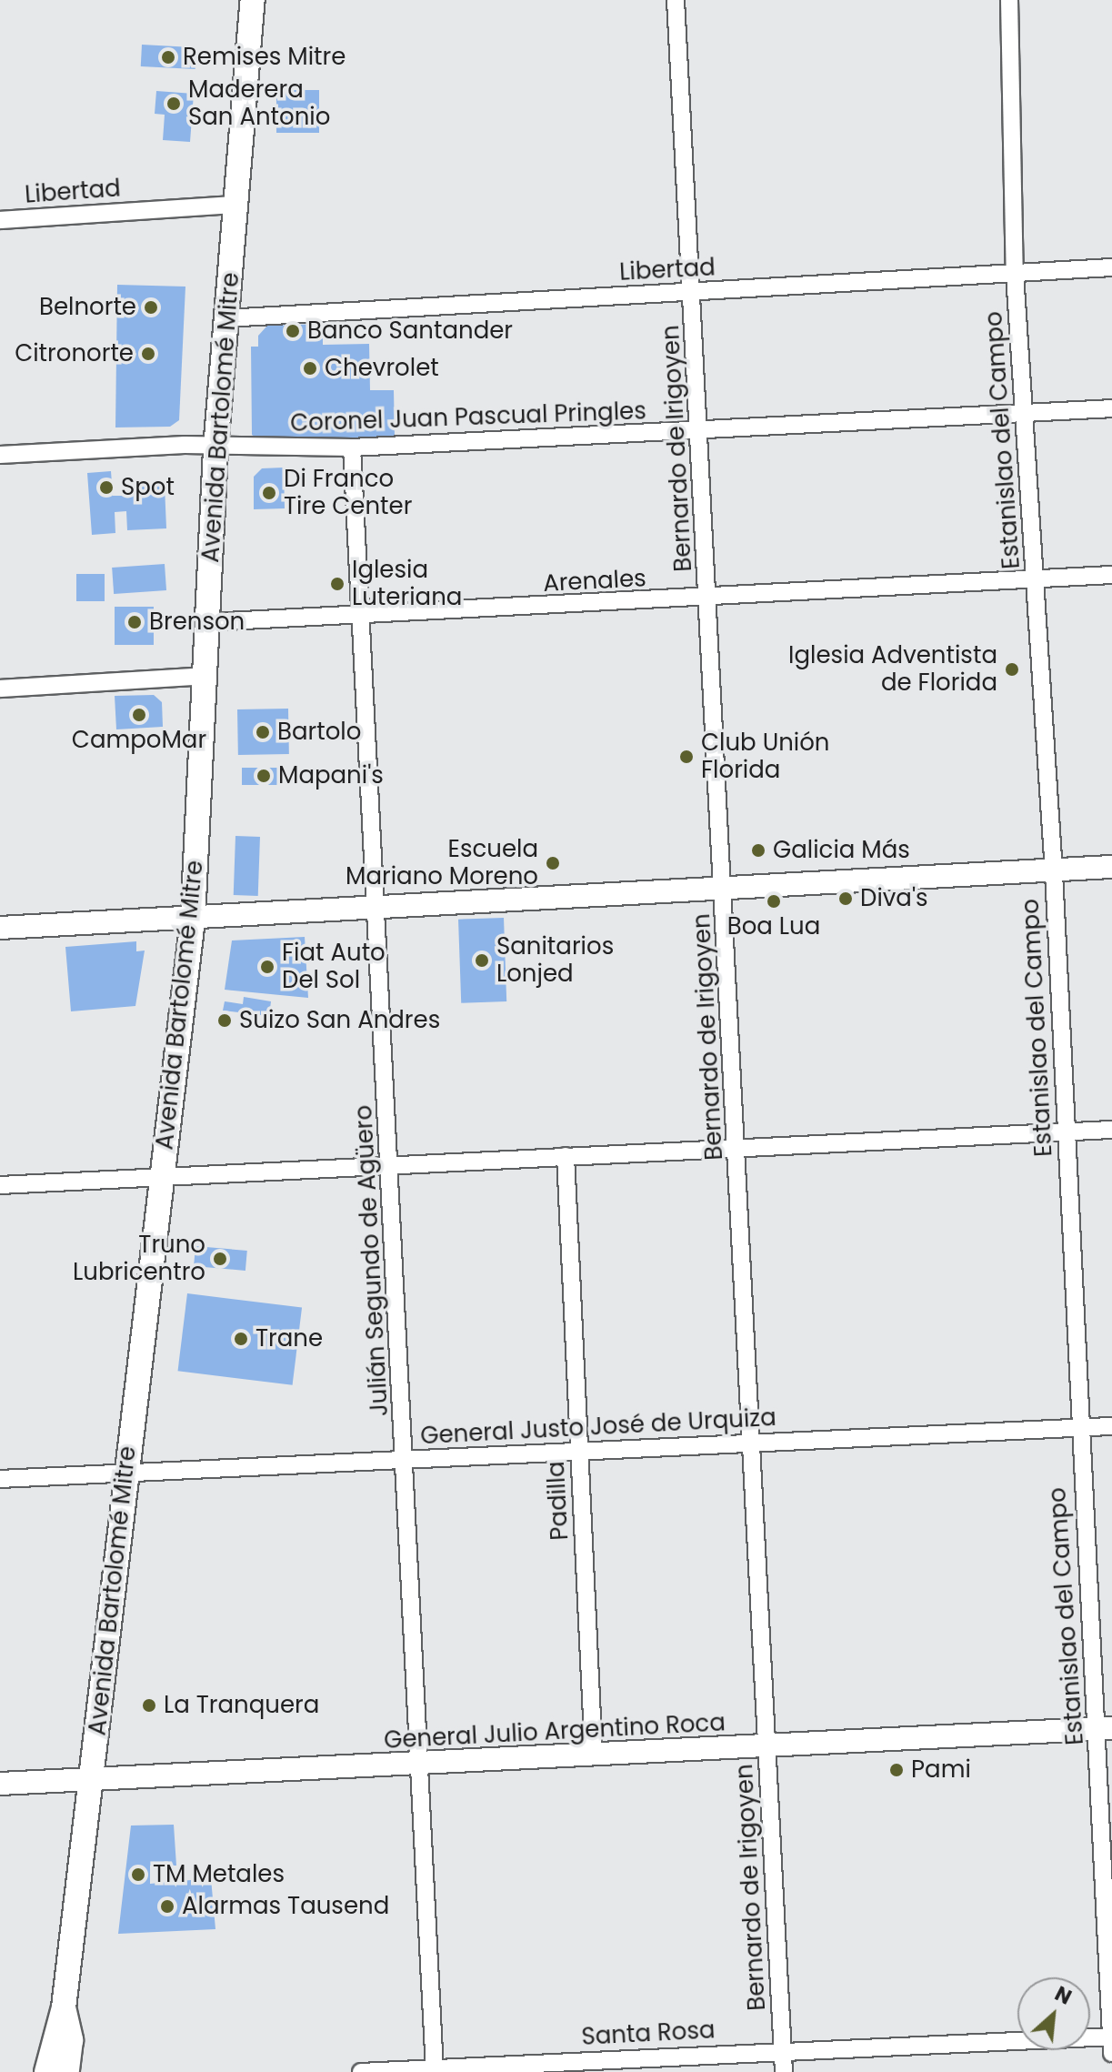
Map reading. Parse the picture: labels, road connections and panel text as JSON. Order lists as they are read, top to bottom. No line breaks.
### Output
{"streets":{"main road":["Avenida Bartolomé Mitre"],"street":["Libertad","Coronel Juan Pascual Pringles","Estanislao del Campo","Bernardo de Irigoyen","Arenales","Julián Segundo de Agüero","General Justo José de Urquiza","Padilla","General Julio Argentino Roca","Santa Rosa"]},"crossings":[["Libertad","Avenida Bartolomé Mitre"],["Libertad","Estanislao del Campo"],["Libertad","Bernardo de Irigoyen"],["Avenida Bartolomé Mitre","Coronel Juan Pascual Pringles"],["Avenida Bartolomé Mitre","Arenales"],["Avenida Bartolomé Mitre","General Justo José de Urquiza"],["Avenida Bartolomé Mitre","General Julio Argentino Roca"],["Coronel Juan Pascual Pringles","Estanislao del Campo"],["Coronel Juan Pascual Pringles","Bernardo de Irigoyen"],["Coronel Juan Pascual Pringles","Julián Segundo de Agüero"],["Estanislao del Campo","Arenales"],["Estanislao del Campo","General Justo José de Urquiza"],["Estanislao del Campo","General Julio Argentino Roca"],["Estanislao del Campo","Santa Rosa"],["Bernardo de Irigoyen","Arenales"],["Bernardo de Irigoyen","General Justo José de Urquiza"],["Bernardo de Irigoyen","General Julio Argentino Roca"],["Bernardo de Irigoyen","Santa Rosa"],["Arenales","Julián Segundo de Agüero"],["Julián Segundo de Agüero","General Justo José de Urquiza"],["Julián Segundo de Agüero","General Julio Argentino Roca"],["Julián Segundo de Agüero","Santa Rosa"],["General Justo José de Urquiza","Padilla"],["Padilla","General Julio Argentino Roca"]],"places":["Remises Mitre","Maderera San Antonio","Belnorte","Banco Santander","Citronorte","Chevrolet","Spot","Di Franco Tire Center","Iglesia Luteriana","Brenson","Iglesia Adventista de Florida","CampoMar","Bartolo","Club Unión Florida","Mapani's","Galicia Más","Escuela Mariano Moreno","Diva's","Boa Lua","Sanitarios Lonjed","Fiat Auto Del Sol","Suizo San Andres","Truno Lubricentro","Trane","La Tranquera","Pami","TM Metales","Alarmas Tausend"],"north":"top right"}
